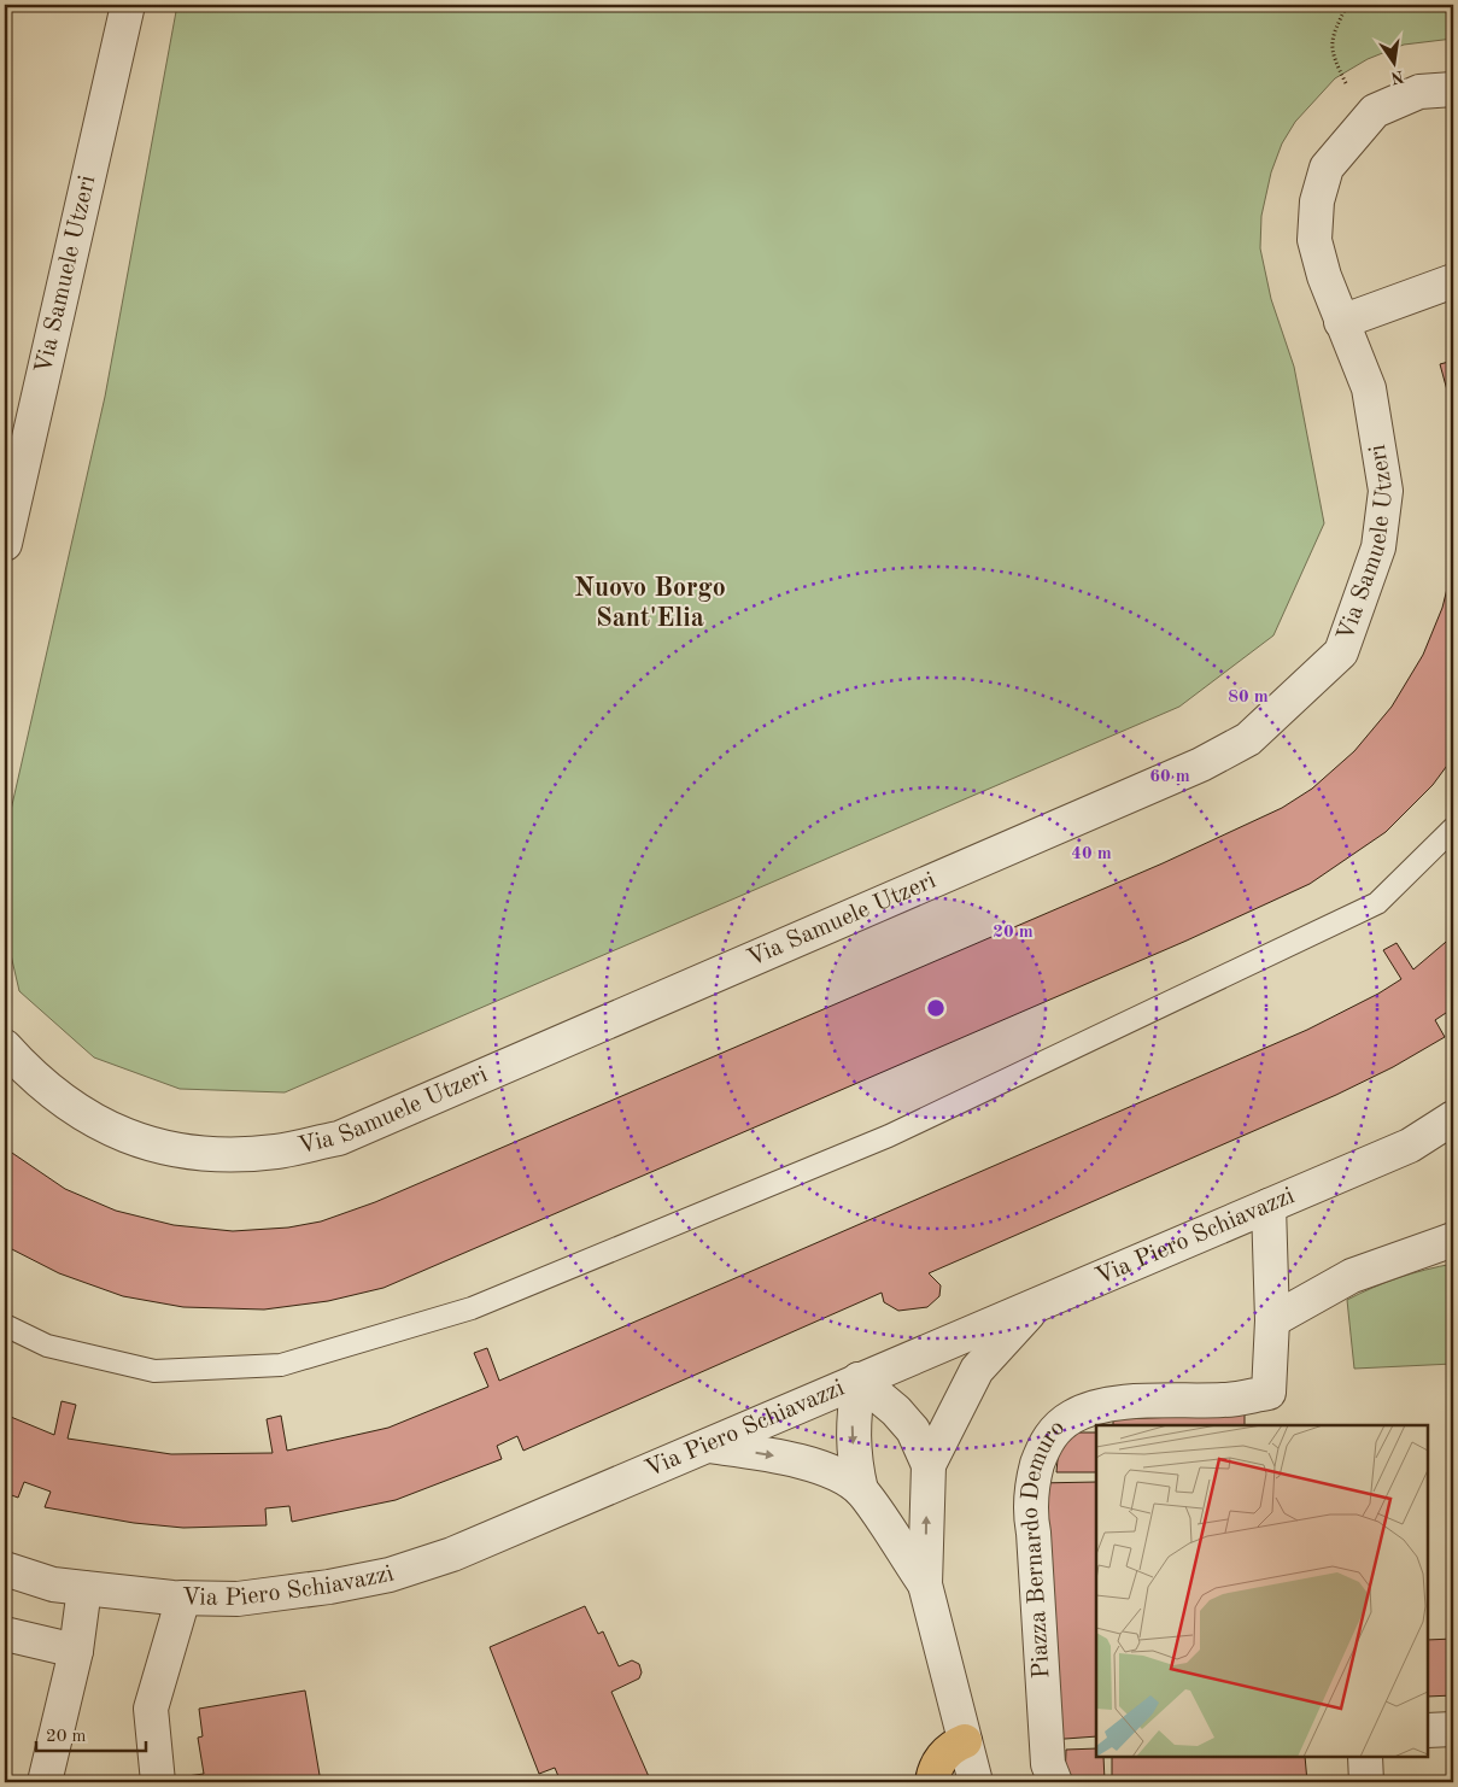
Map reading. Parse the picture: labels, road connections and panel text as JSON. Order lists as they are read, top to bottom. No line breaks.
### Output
{"streets":{"street":["Via Samuele Utzeri","Via Piero Schiavazzi","Piazza Bernardo Demuro"]},"crossings":[["Via Piero Schiavazzi","Piazza Bernardo Demuro"]],"districts":["Nuovo Borgo Sant'Elia"],"scale_bar":"20 m","north":"bottom","rings":["80 m","60 m","40 m","20 m"]}
